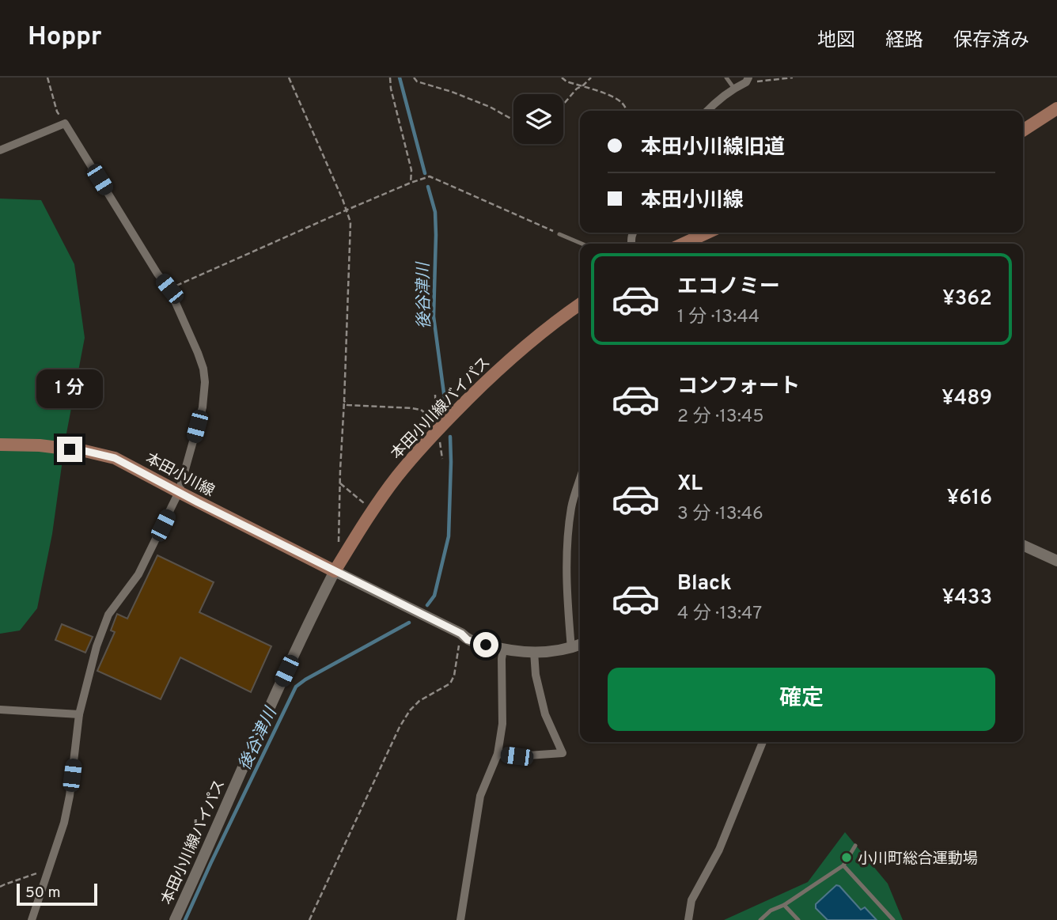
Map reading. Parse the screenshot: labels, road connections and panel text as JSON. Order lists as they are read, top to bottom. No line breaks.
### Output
{"streets":{"main road":["本田小川線バイパス","本田小川線"]},"crossings":[["本田小川線バイパス","本田小川線"]],"water":["後谷津川"],"places":["小川町総合運動場"],"scale_bar":"50 m","page":{"header":"Hoppr","nav":["地図","経路","保存済み"],"banner":["本田小川線旧道","本田小川線"],"list":[{"name":"エコノミー","note":"1 分 · 13:44","value":"¥362"},{"name":"コンフォート","note":"2 分 · 13:45","value":"¥489"},{"name":"XL","note":"3 分 · 13:46","value":"¥616"},{"name":"Black","note":"4 分 · 13:47","value":"¥433"}],"bubble":"1 分","buttons":"確定","scale":"50 m"}}
